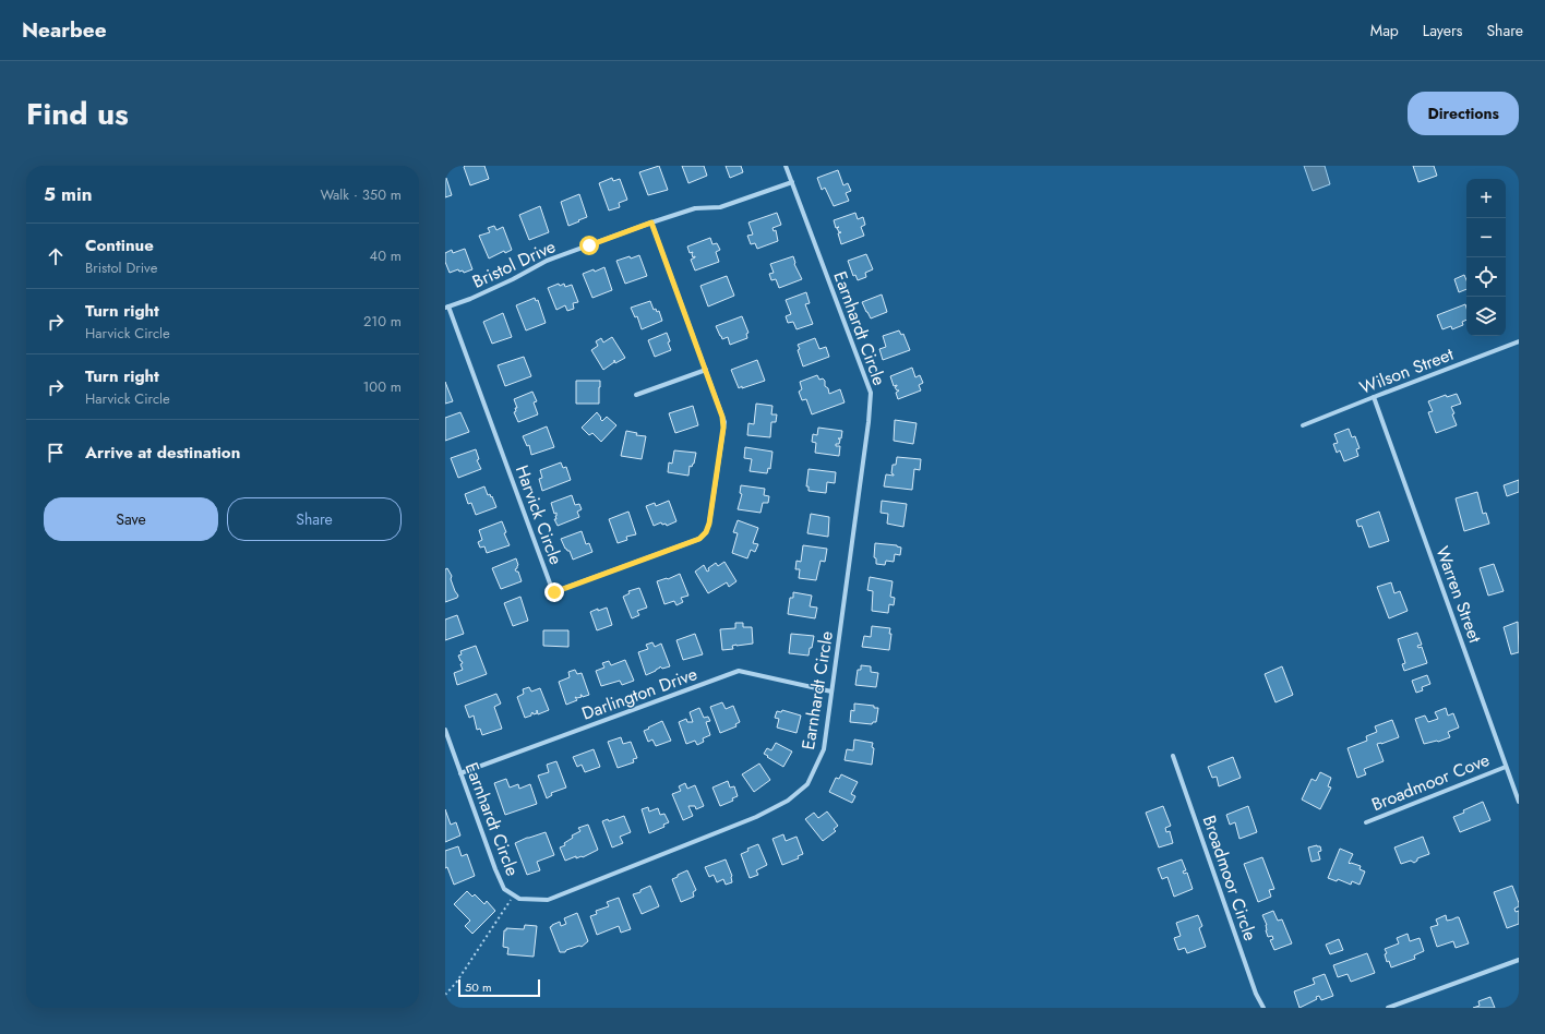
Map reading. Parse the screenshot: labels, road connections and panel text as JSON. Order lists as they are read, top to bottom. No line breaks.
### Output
{"streets":{"street":["Bristol Drive","Earnhardt Circle","Wilson Street","Harvick Circle","Warren Street","Darlington Drive","Broadmoor Cove","Broadmoor Circle"]},"crossings":[["Bristol Drive","Earnhardt Circle"],["Bristol Drive","Harvick Circle"],["Earnhardt Circle","Darlington Drive"],["Wilson Street","Warren Street"],["Warren Street","Broadmoor Cove"]],"scale_bar":"50 m","page":{"header":"Nearbee","nav":["Map","Layers","Share"],"title":"Find us","buttons":["Directions",["Save","Share"]],"heading":["5 min","Walk · 350 m"],"map_buttons":["+","−"],"list":[["Continue","Bristol Drive","40 m"],["Turn right","Harvick Circle","210 m"],["Turn right","Harvick Circle","100 m"],"Arrive at destination"],"scale":"50 m"}}
